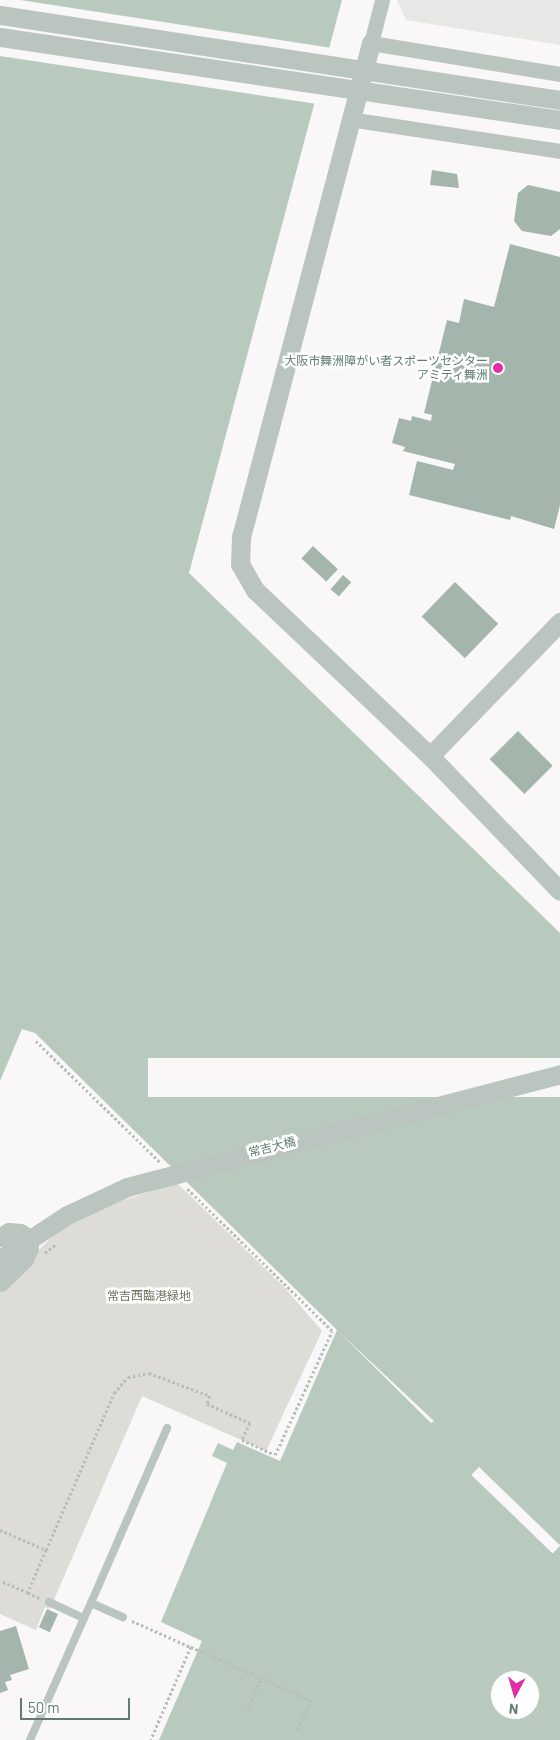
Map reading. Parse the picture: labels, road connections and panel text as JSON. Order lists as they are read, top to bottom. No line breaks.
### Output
{"streets":{"street":["常吉大橋"]},"parks":["常吉西臨港緑地"],"places":["大阪市舞洲障がい者スポーツセンター アミティ舞洲"],"scale_bar":"50 m","north":"bottom"}
